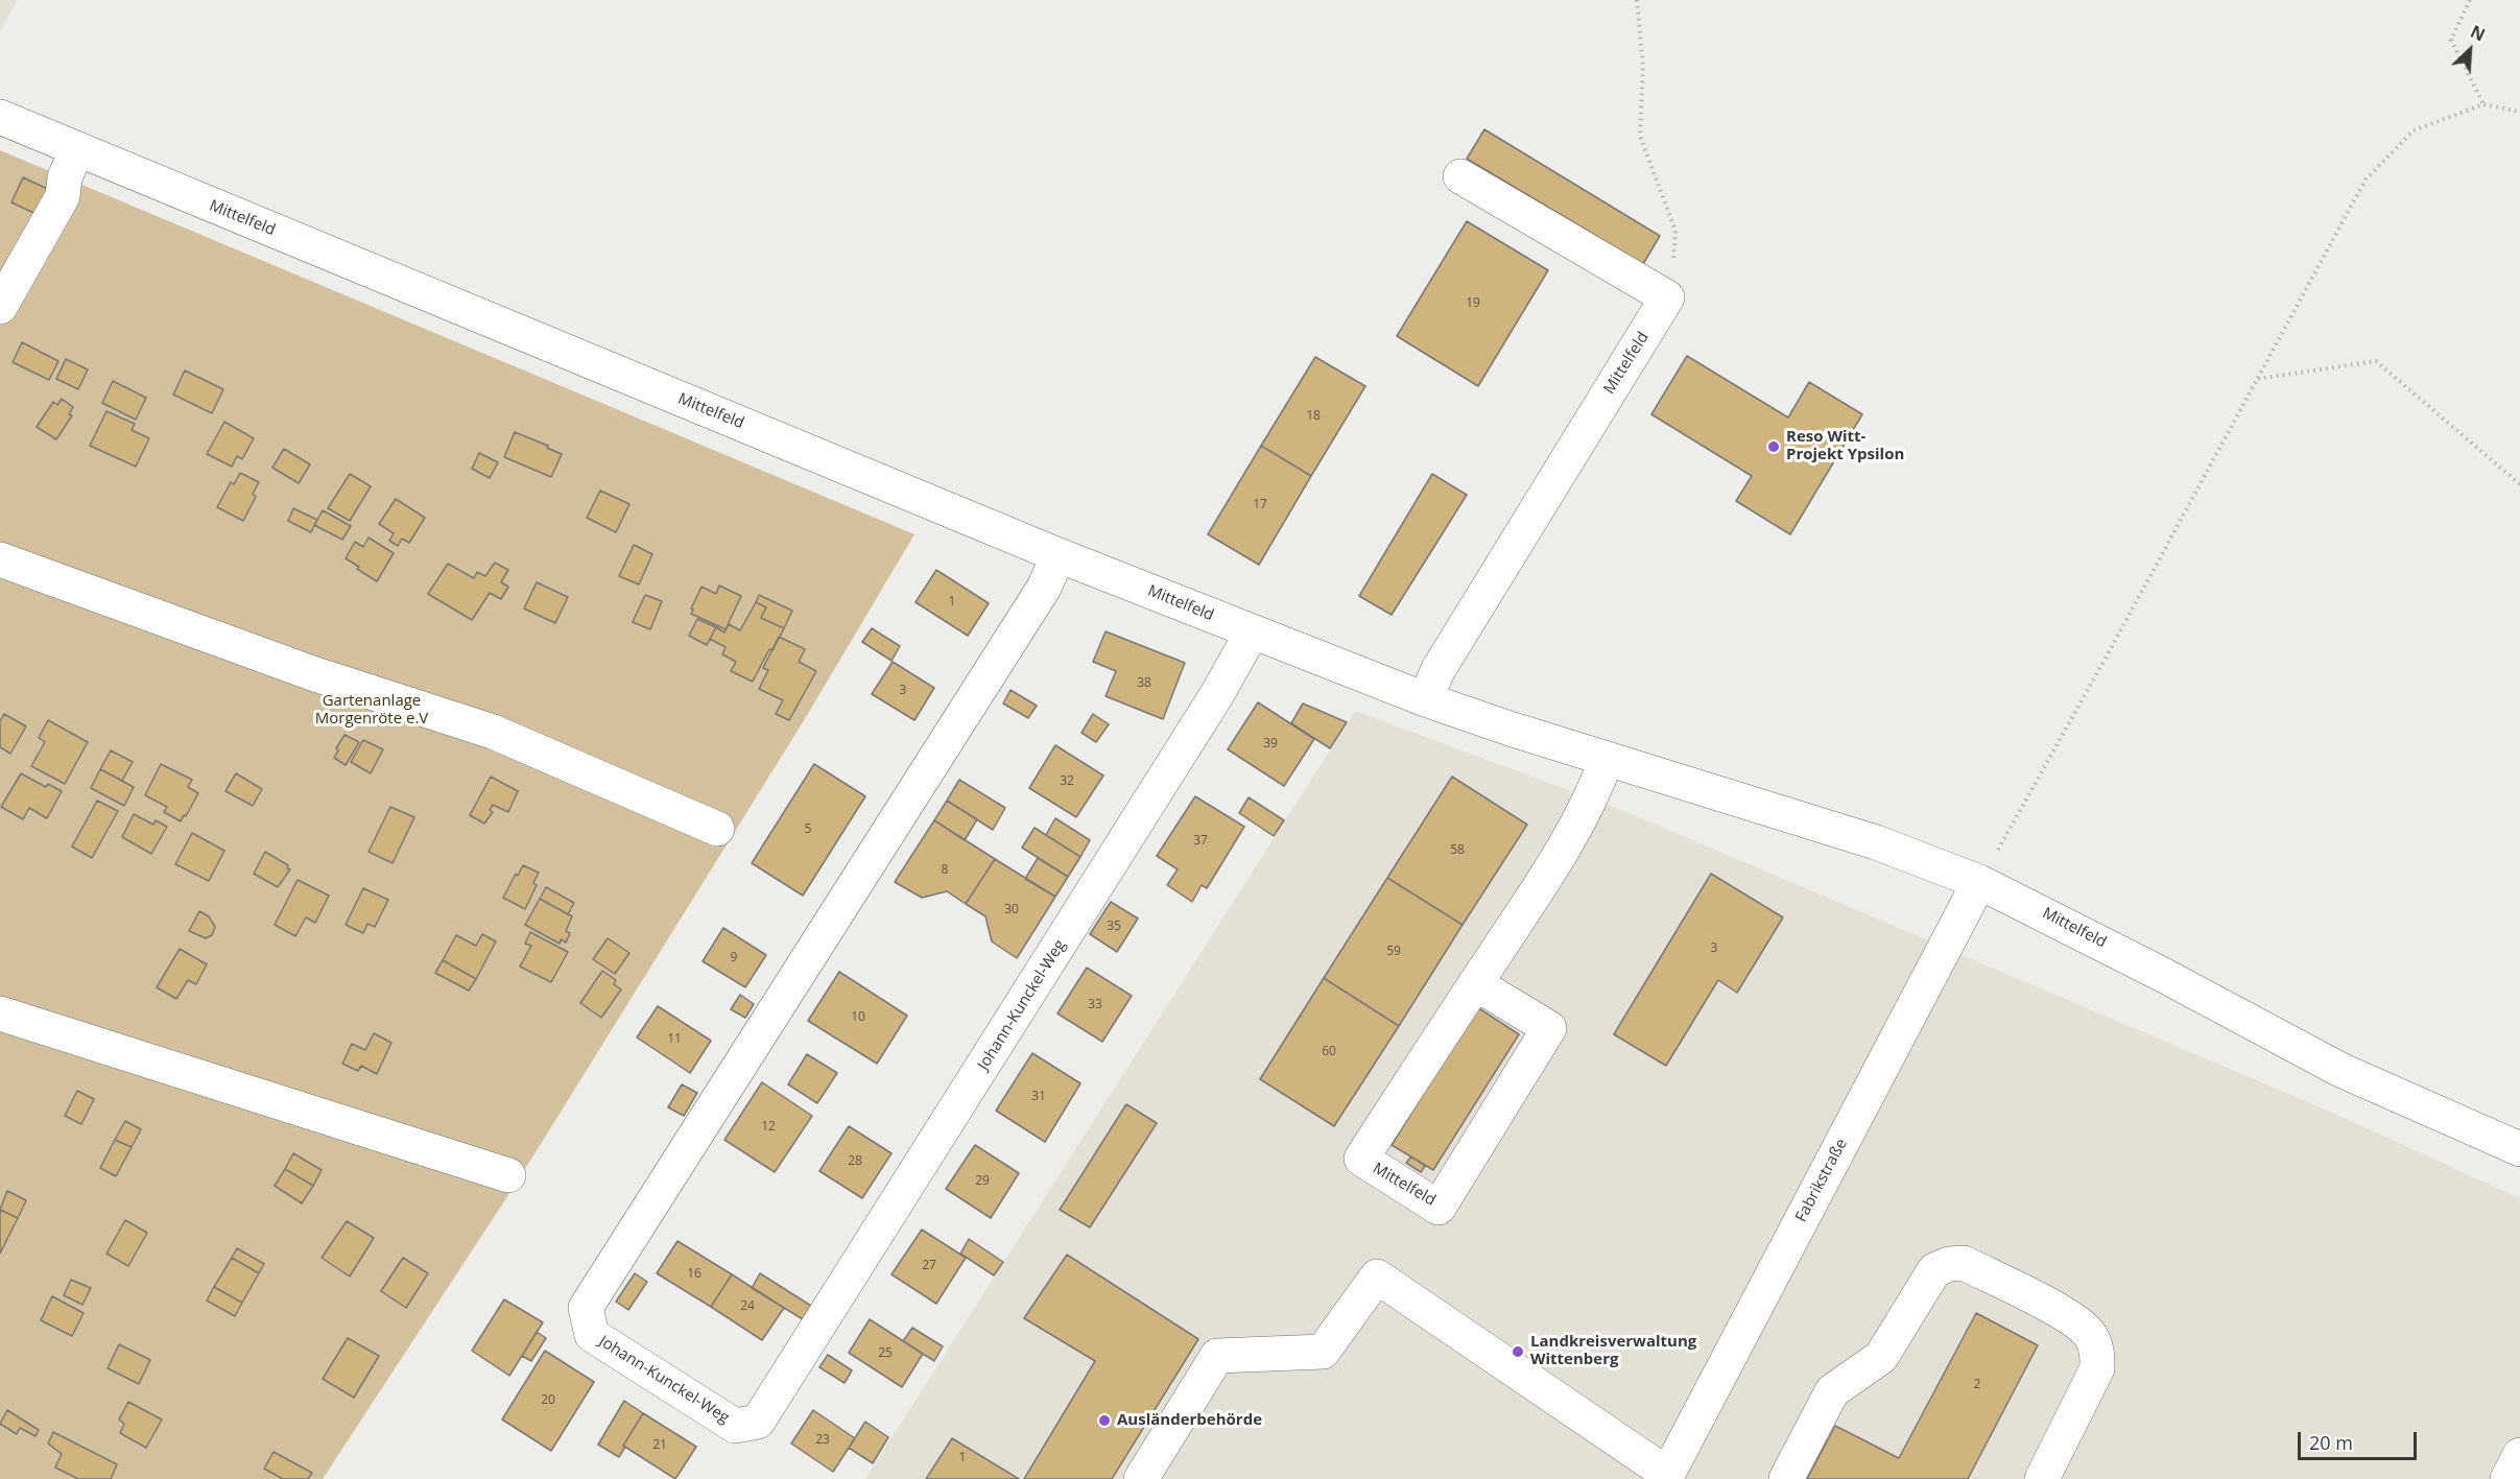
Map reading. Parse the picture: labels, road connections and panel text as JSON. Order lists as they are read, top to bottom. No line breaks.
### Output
{"streets":{"street":["Mittelfeld","Johann-Kunckel-Weg","Fabrikstraße"]},"crossings":[["Mittelfeld","Johann-Kunckel-Weg"],["Mittelfeld","Fabrikstraße"]],"parks":["Gartenanlage Morgenröte e.V"],"places":["Reso Witt- Projekt Ypsilon","Landkreisverwaltung Wittenberg","Ausländerbehörde"],"house_numbers":["19","18","17","1","38","3","39","32","5","37","58","8","30","35","3","59","9","33","10","11","60","31","12","28","29","27","16","24","25","2","20","23","21","1"],"scale_bar":"20 m","north":"top right"}
